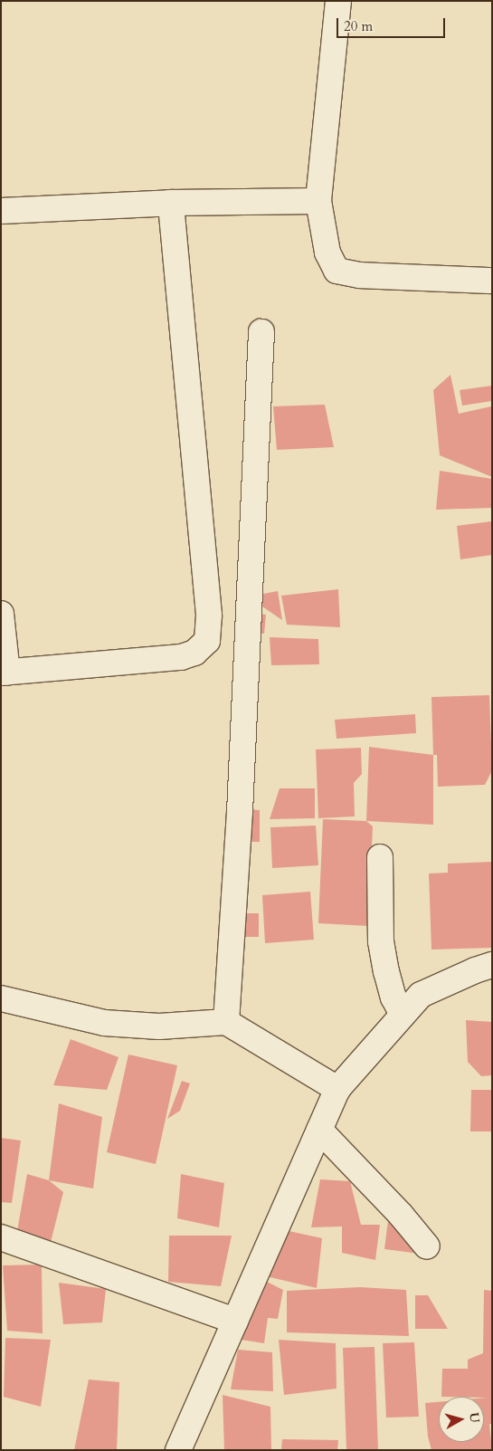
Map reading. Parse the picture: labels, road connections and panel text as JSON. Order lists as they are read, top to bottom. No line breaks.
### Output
{"scale_bar":"20 m","north":"right"}
